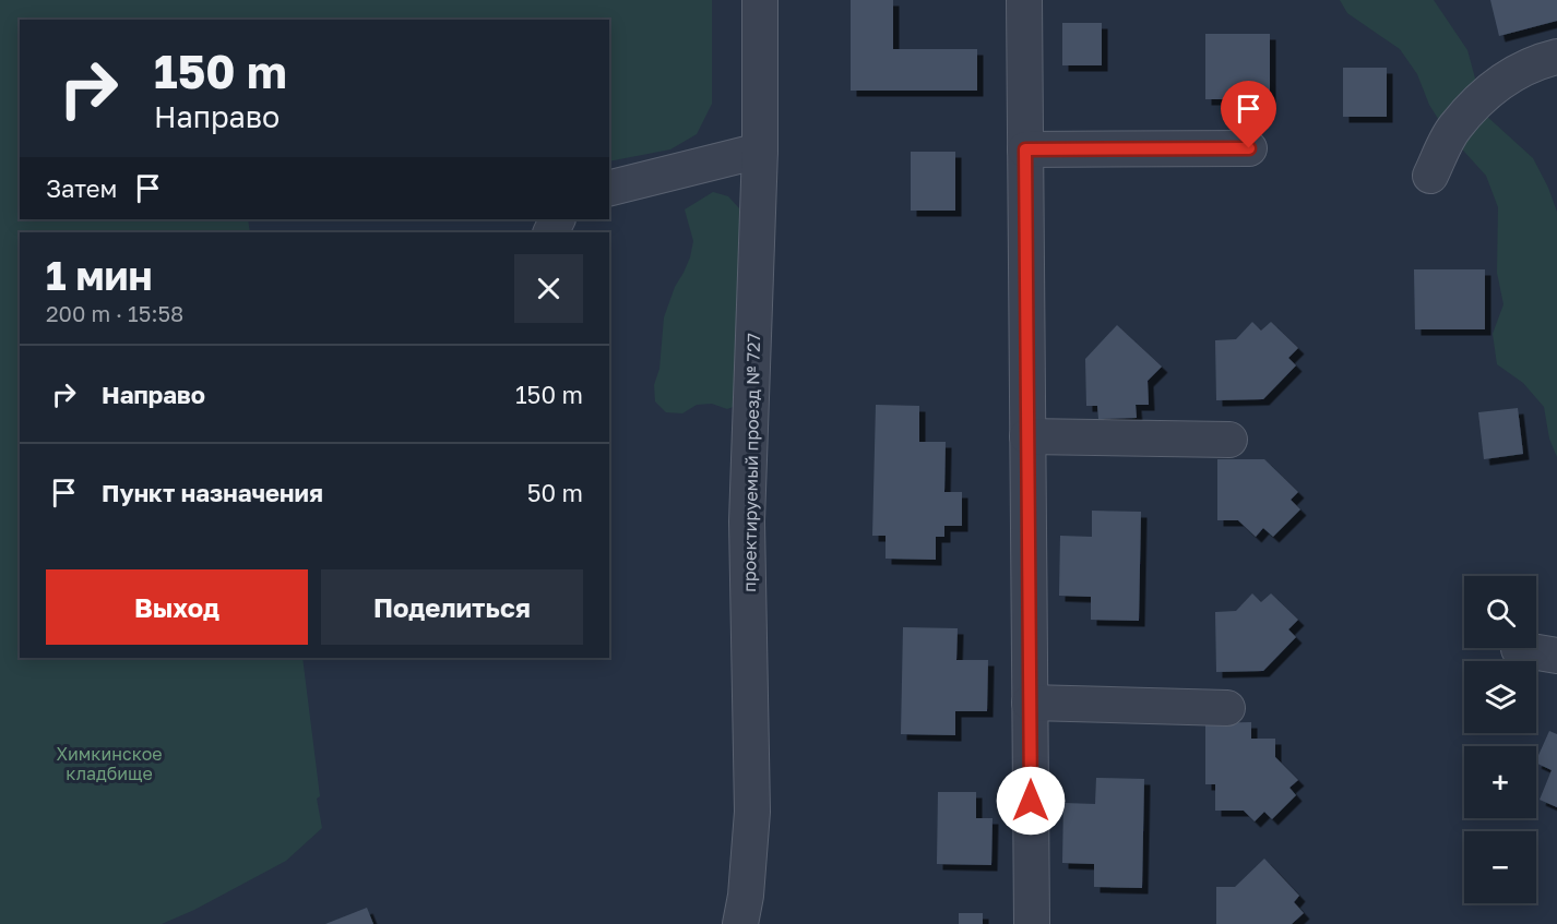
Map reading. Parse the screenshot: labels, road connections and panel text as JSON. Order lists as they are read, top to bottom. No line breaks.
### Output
{"streets":{"street":["проектируемый проезд № 727"]},"parks":["Химкинское кладбище"],"page":{"turn":["150 m","Направо"],"then":"Затем","heading":["1 мин","200 m · 15:58"],"list":[{"name":"Направо","value":"150 m"},{"name":"Пункт назначения","value":"50 m"}],"buttons":["Выход","Поделиться"],"map_buttons":["+","−"]}}
